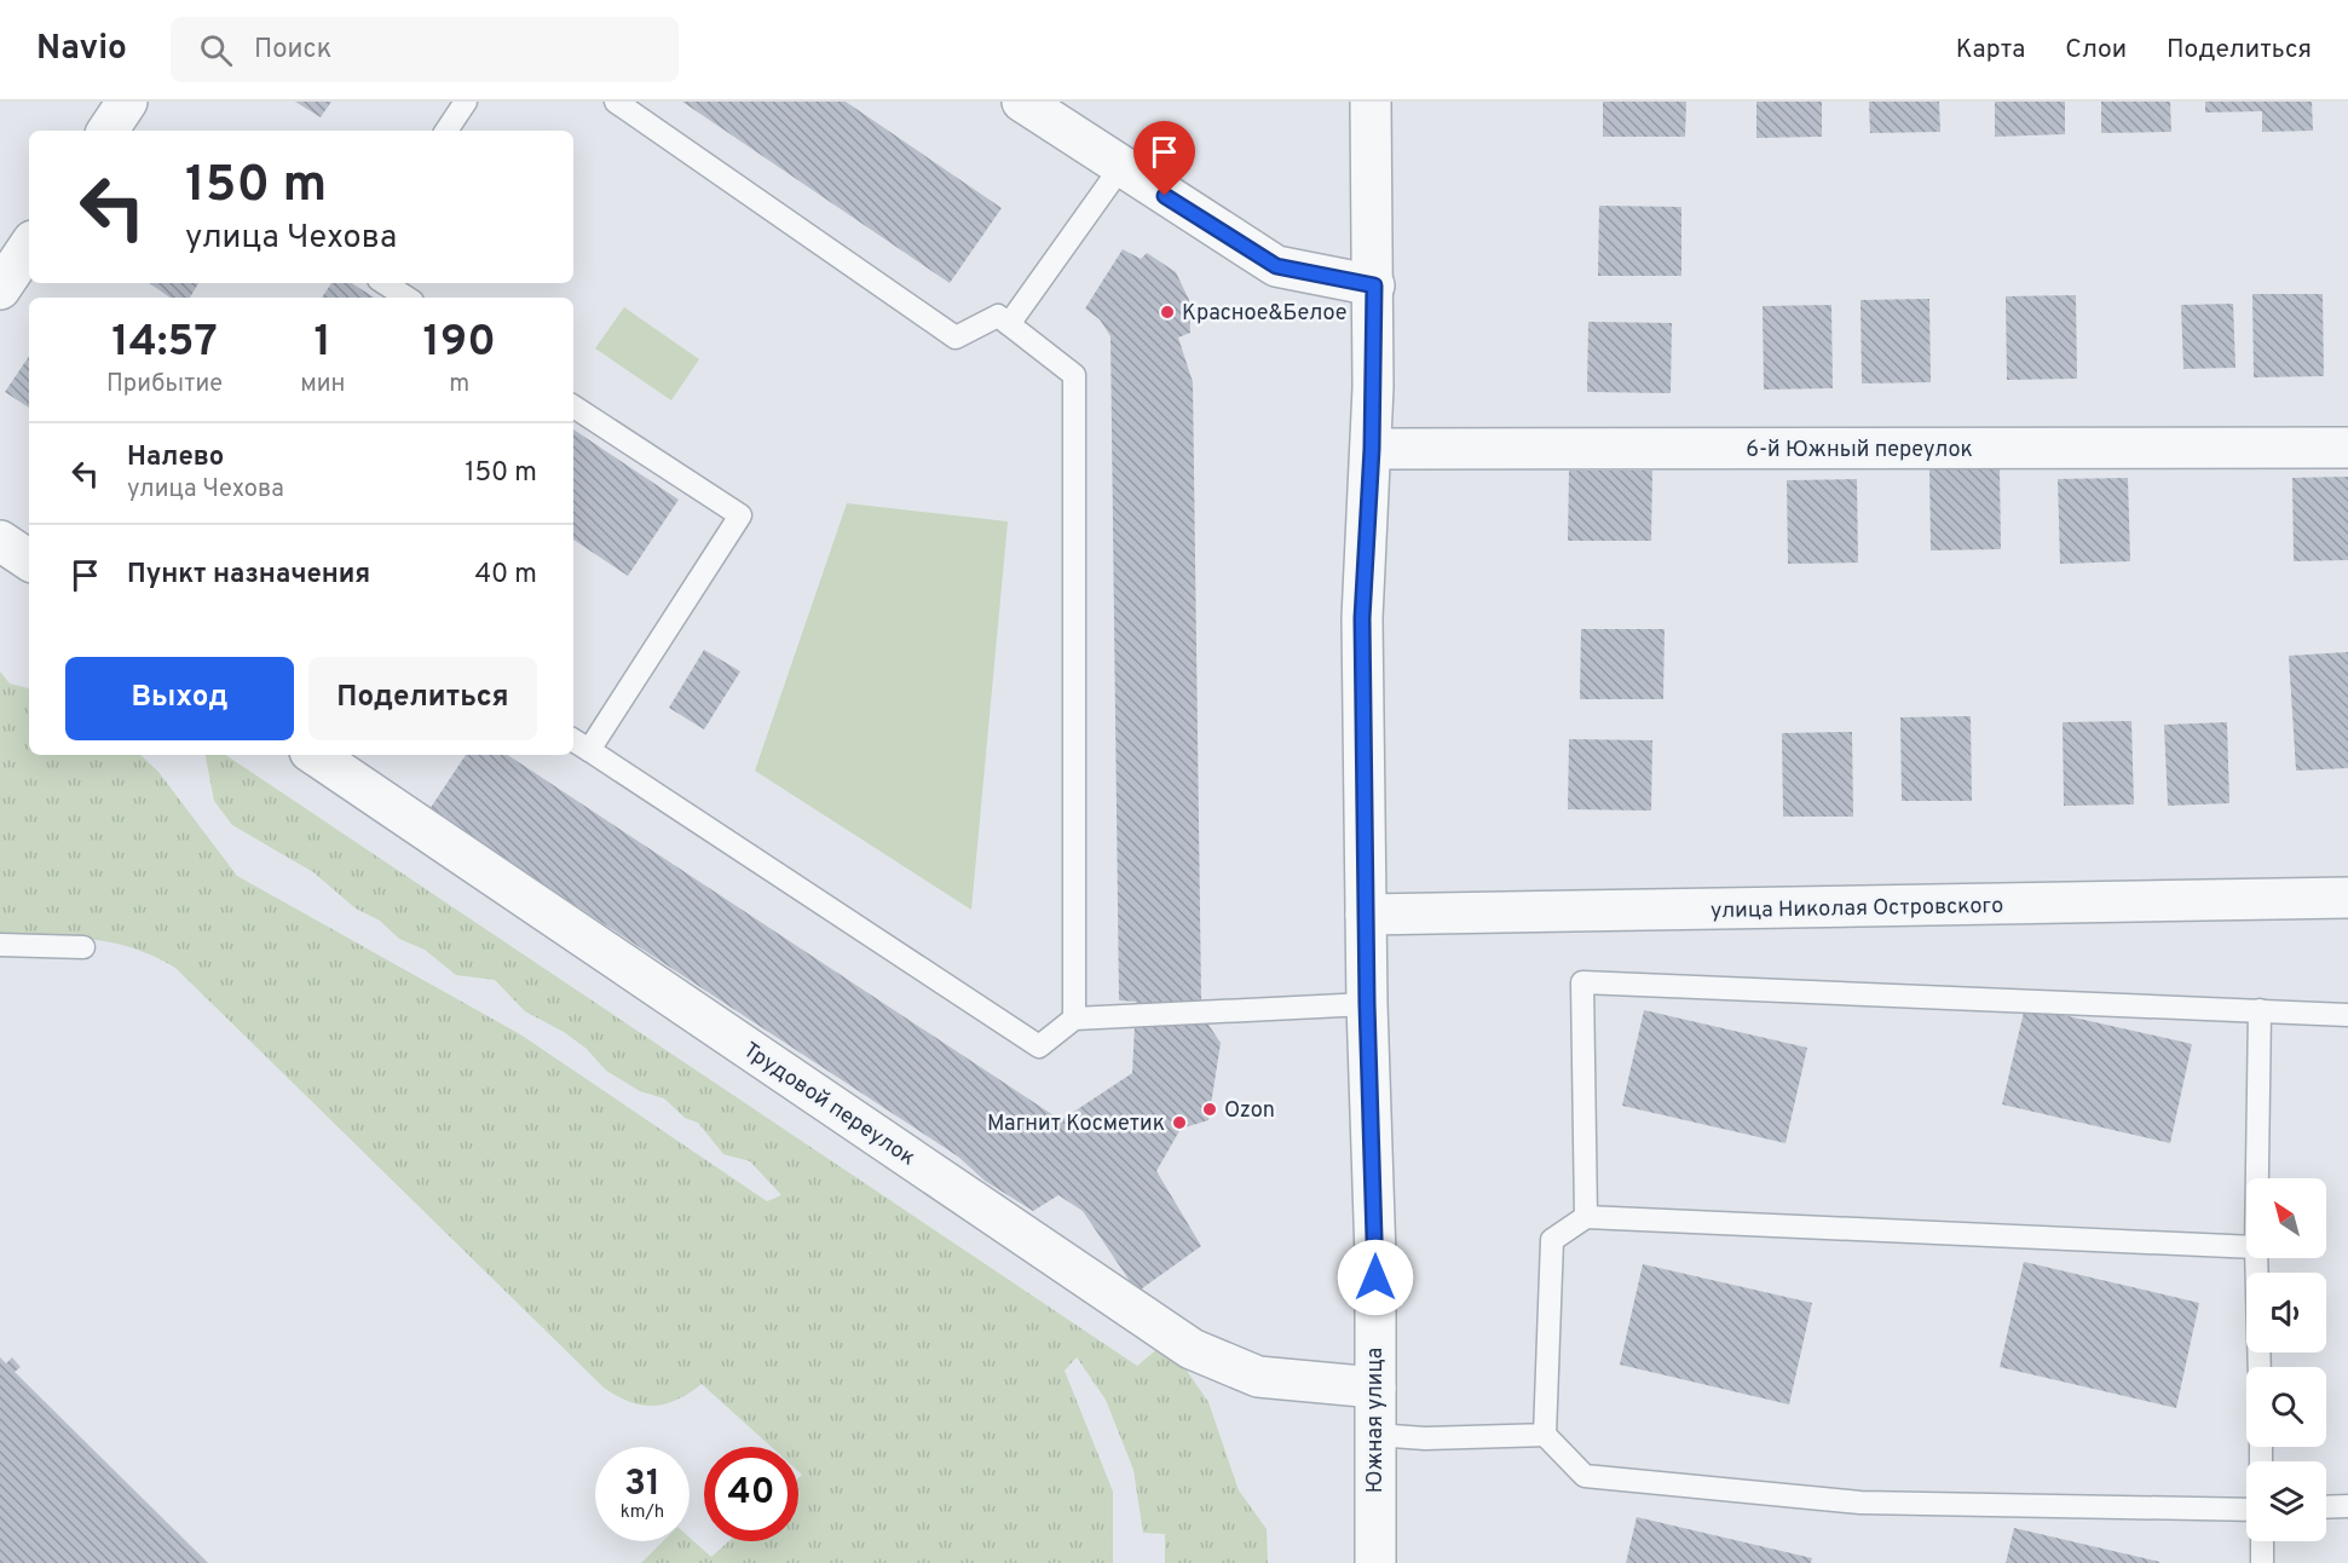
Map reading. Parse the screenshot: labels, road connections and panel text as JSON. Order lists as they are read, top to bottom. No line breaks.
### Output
{"streets":{"street":["6-й Южный переулок","улица Николая Островского","Трудовой переулок","Южная улица"]},"crossings":[["6-й Южный переулок","Южная улица"],["улица Николая Островского","Южная улица"],["Трудовой переулок","Южная улица"]],"places":["Красное&Белое","Ozon","Магнит Косметик"],"north":"top left","page":{"header":"Navio","search":"Поиск","nav":["Карта","Слои","Поделиться"],"turn":["150 m","улица Чехова"],"eta":["14:57","Прибытие","1","мин","190","m"],"list":[{"name":"Налево","note":"улица Чехова","value":"150 m"},{"name":"Пункт назначения","value":"40 m"}],"buttons":["Выход","Поделиться"],"speed":"31 km/h","limit":"40"}}
